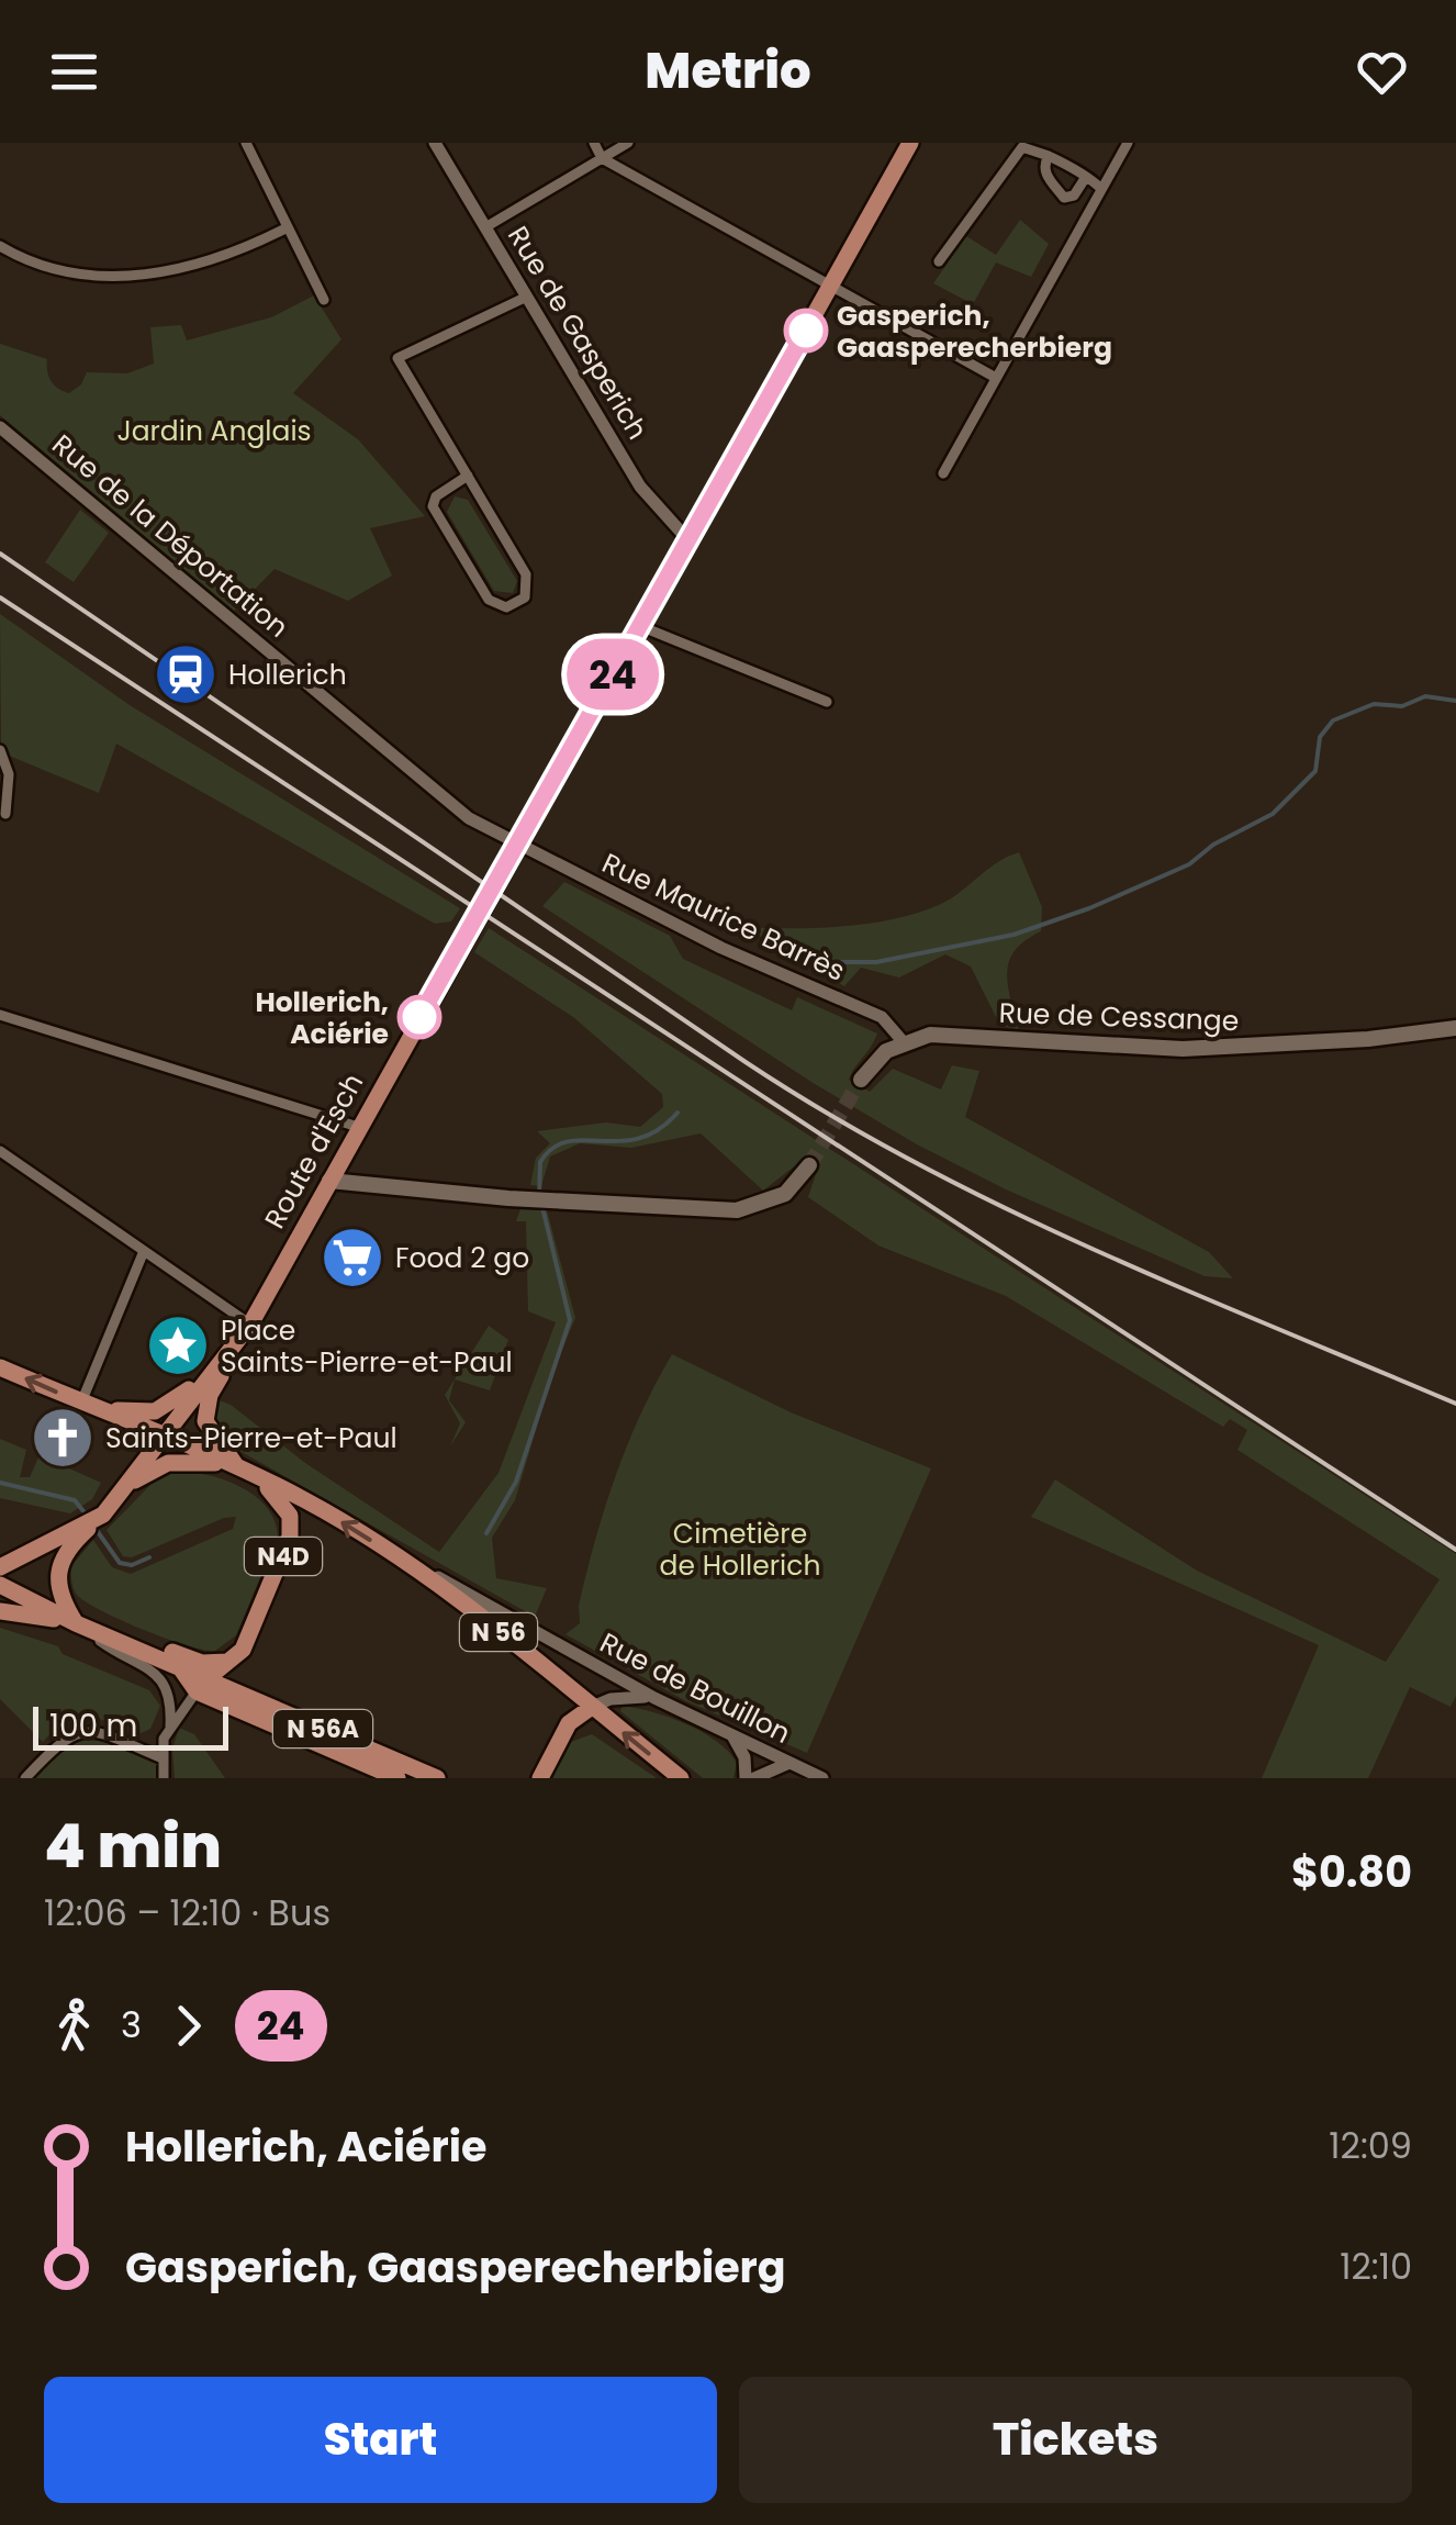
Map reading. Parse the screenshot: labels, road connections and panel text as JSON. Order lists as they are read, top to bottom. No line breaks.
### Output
{"streets":{"main road":["Rue de Cessange","Route d'Esch","N4D","N 56","N 56A"],"street":["Rue de Gasperich","Rue de la Déportation","Rue Maurice Barrès","Rue de Bouillon"]},"crossings":[["Rue de Gasperich","Route d'Esch"],["Rue de la Déportation","Rue Maurice Barrès"],["Rue de la Déportation","Route d'Esch"],["Rue Maurice Barrès","Rue de Cessange"],["Rue Maurice Barrès","Route d'Esch"],["Route d'Esch","N4D"],["Route d'Esch","N 56"],["Route d'Esch","N 56A"],["N4D","N 56"],["N4D","N 56A"],["N 56","Rue de Bouillon"],["N 56","N 56A"]],"parks":["Jardin Anglais","Cimetière de Hollerich"],"places":{"other":["Gasperich, Gaasperecherbierg","Hollerich, Aciérie"],"station":["Hollerich"],"supermarket":["Food 2 go"],"place":["Place Saints-Pierre-et-Paul"],"church":["Saints-Pierre-et-Paul"]},"lines":["bus line 24"],"scale_bar":"100 m","page":{"header":"Metrio","on_map":"24","scale":"100 m","heading":["4 min","12:06 – 12:10 · Bus","$0.80"],"legs":["3","24"],"list":[{"name":"Hollerich, Aciérie","value":"12:09"},{"name":"Gasperich, Gaasperecherbierg","value":"12:10"}],"buttons":["Start","Tickets"]}}
